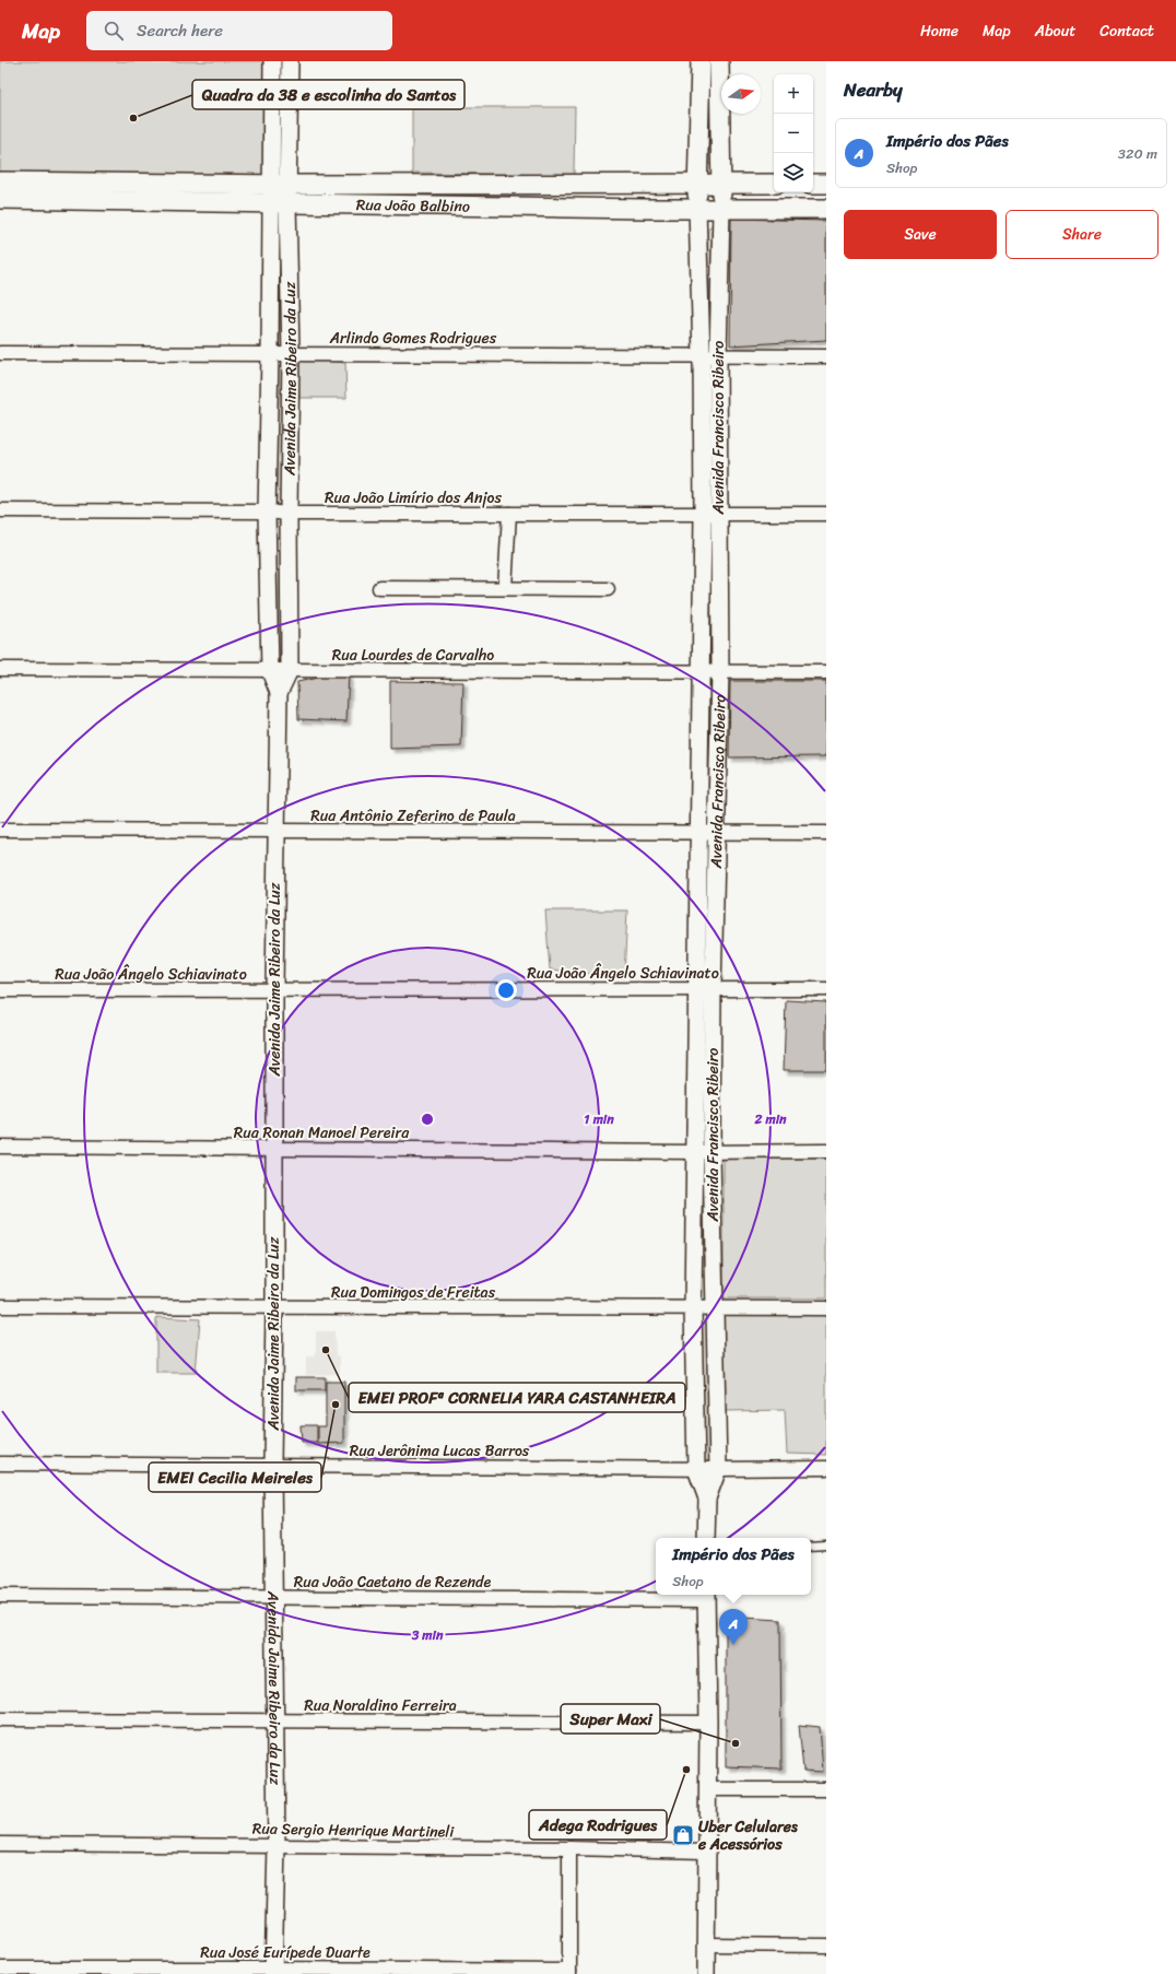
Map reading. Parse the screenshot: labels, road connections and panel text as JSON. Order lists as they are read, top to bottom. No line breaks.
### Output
{"streets":{"main road":["Rua João Balbino","Avenida Francisco Ribeiro"],"street":["Arlindo Gomes Rodrigues","Avenida Jaime Ribeiro da Luz","Rua João Limírio dos Anjos","Rua Lourdes de Carvalho","Rua Antônio Zeferino de Paula","Rua João Ângelo Schiavinato","Rua Ronan Manoel Pereira","Rua Domingos de Freitas","Rua Jerônima Lucas Barros","Rua João Caetano de Rezende","Rua Noraldino Ferreira","Rua Sergio Henrique Martineli","Rua José Eurípede Duarte"]},"crossings":[["Rua João Balbino","Avenida Jaime Ribeiro da Luz"],["Rua João Balbino","Avenida Francisco Ribeiro"],["Arlindo Gomes Rodrigues","Avenida Jaime Ribeiro da Luz"],["Arlindo Gomes Rodrigues","Avenida Francisco Ribeiro"],["Avenida Jaime Ribeiro da Luz","Rua João Limírio dos Anjos"],["Avenida Jaime Ribeiro da Luz","Rua Lourdes de Carvalho"],["Avenida Jaime Ribeiro da Luz","Rua Antônio Zeferino de Paula"],["Avenida Jaime Ribeiro da Luz","Rua João Ângelo Schiavinato"],["Avenida Jaime Ribeiro da Luz","Rua Ronan Manoel Pereira"],["Avenida Jaime Ribeiro da Luz","Rua Domingos de Freitas"],["Avenida Jaime Ribeiro da Luz","Rua Jerônima Lucas Barros"],["Avenida Jaime Ribeiro da Luz","Rua João Caetano de Rezende"],["Avenida Jaime Ribeiro da Luz","Rua Noraldino Ferreira"],["Avenida Jaime Ribeiro da Luz","Rua Sergio Henrique Martineli"],["Avenida Jaime Ribeiro da Luz","Rua José Eurípede Duarte"],["Avenida Francisco Ribeiro","Rua João Limírio dos Anjos"],["Avenida Francisco Ribeiro","Rua Lourdes de Carvalho"],["Avenida Francisco Ribeiro","Rua Antônio Zeferino de Paula"],["Avenida Francisco Ribeiro","Rua João Ângelo Schiavinato"],["Avenida Francisco Ribeiro","Rua Ronan Manoel Pereira"],["Avenida Francisco Ribeiro","Rua Domingos de Freitas"],["Avenida Francisco Ribeiro","Rua Jerônima Lucas Barros"]],"places":{"other":["Quadra da 38 e escolinha do Santos","EMEI PROFª CORNELIA YARA CASTANHEIRA","EMEI Cecilia Meireles","Super Maxi","Adega Rodrigues"],"shop":["Uber Celulares e Acessórios"]},"north":"right","page":{"header":"Map","search":"Search here","nav":["Home","Map","About","Contact"],"heading":"Nearby","map_buttons":["+","−"],"list":[{"mark":"A","name":"Império dos Pães","note":"Shop","value":"320 m"}],"buttons":["Save","Share"],"popup":["Império dos Pães","Shop"],"pins":"A"},"rings":["1 min","2 min","3 min"]}
